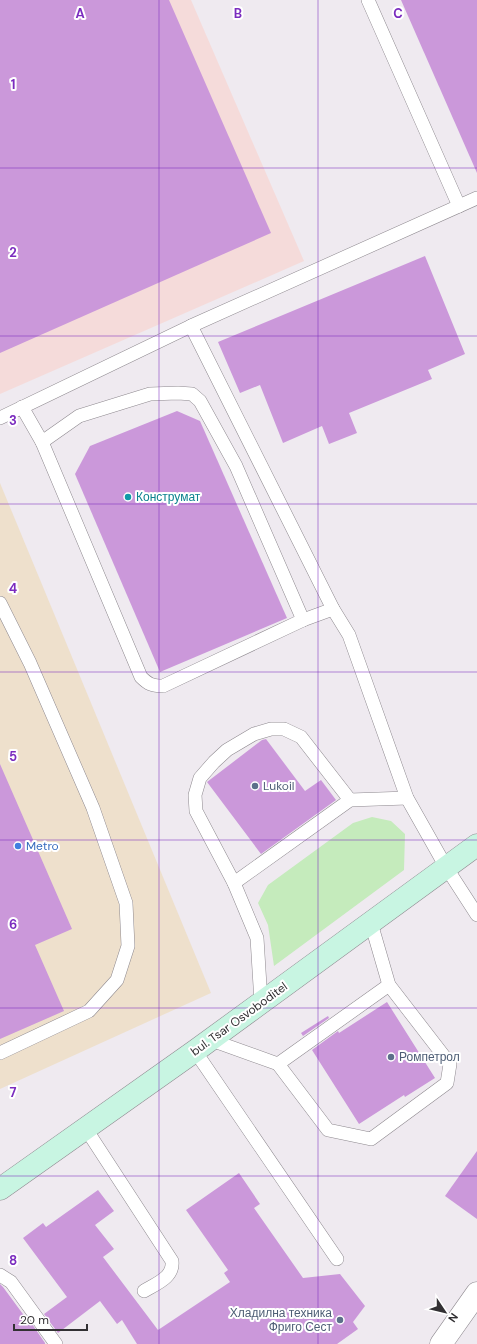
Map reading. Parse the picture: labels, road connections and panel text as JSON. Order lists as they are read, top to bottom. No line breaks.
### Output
{"streets":{"main road":["bul. Tsar Osvoboditel"]},"places":["Конструмат","Lukoil","Metro","Ромпетрол","Хладилна техника Фриго Сест"],"scale_bar":"20 m","north":"bottom right","grid":{"columns":["A","B","C"],"rows":["1","2","3","4","5","6","7","8"]}}
